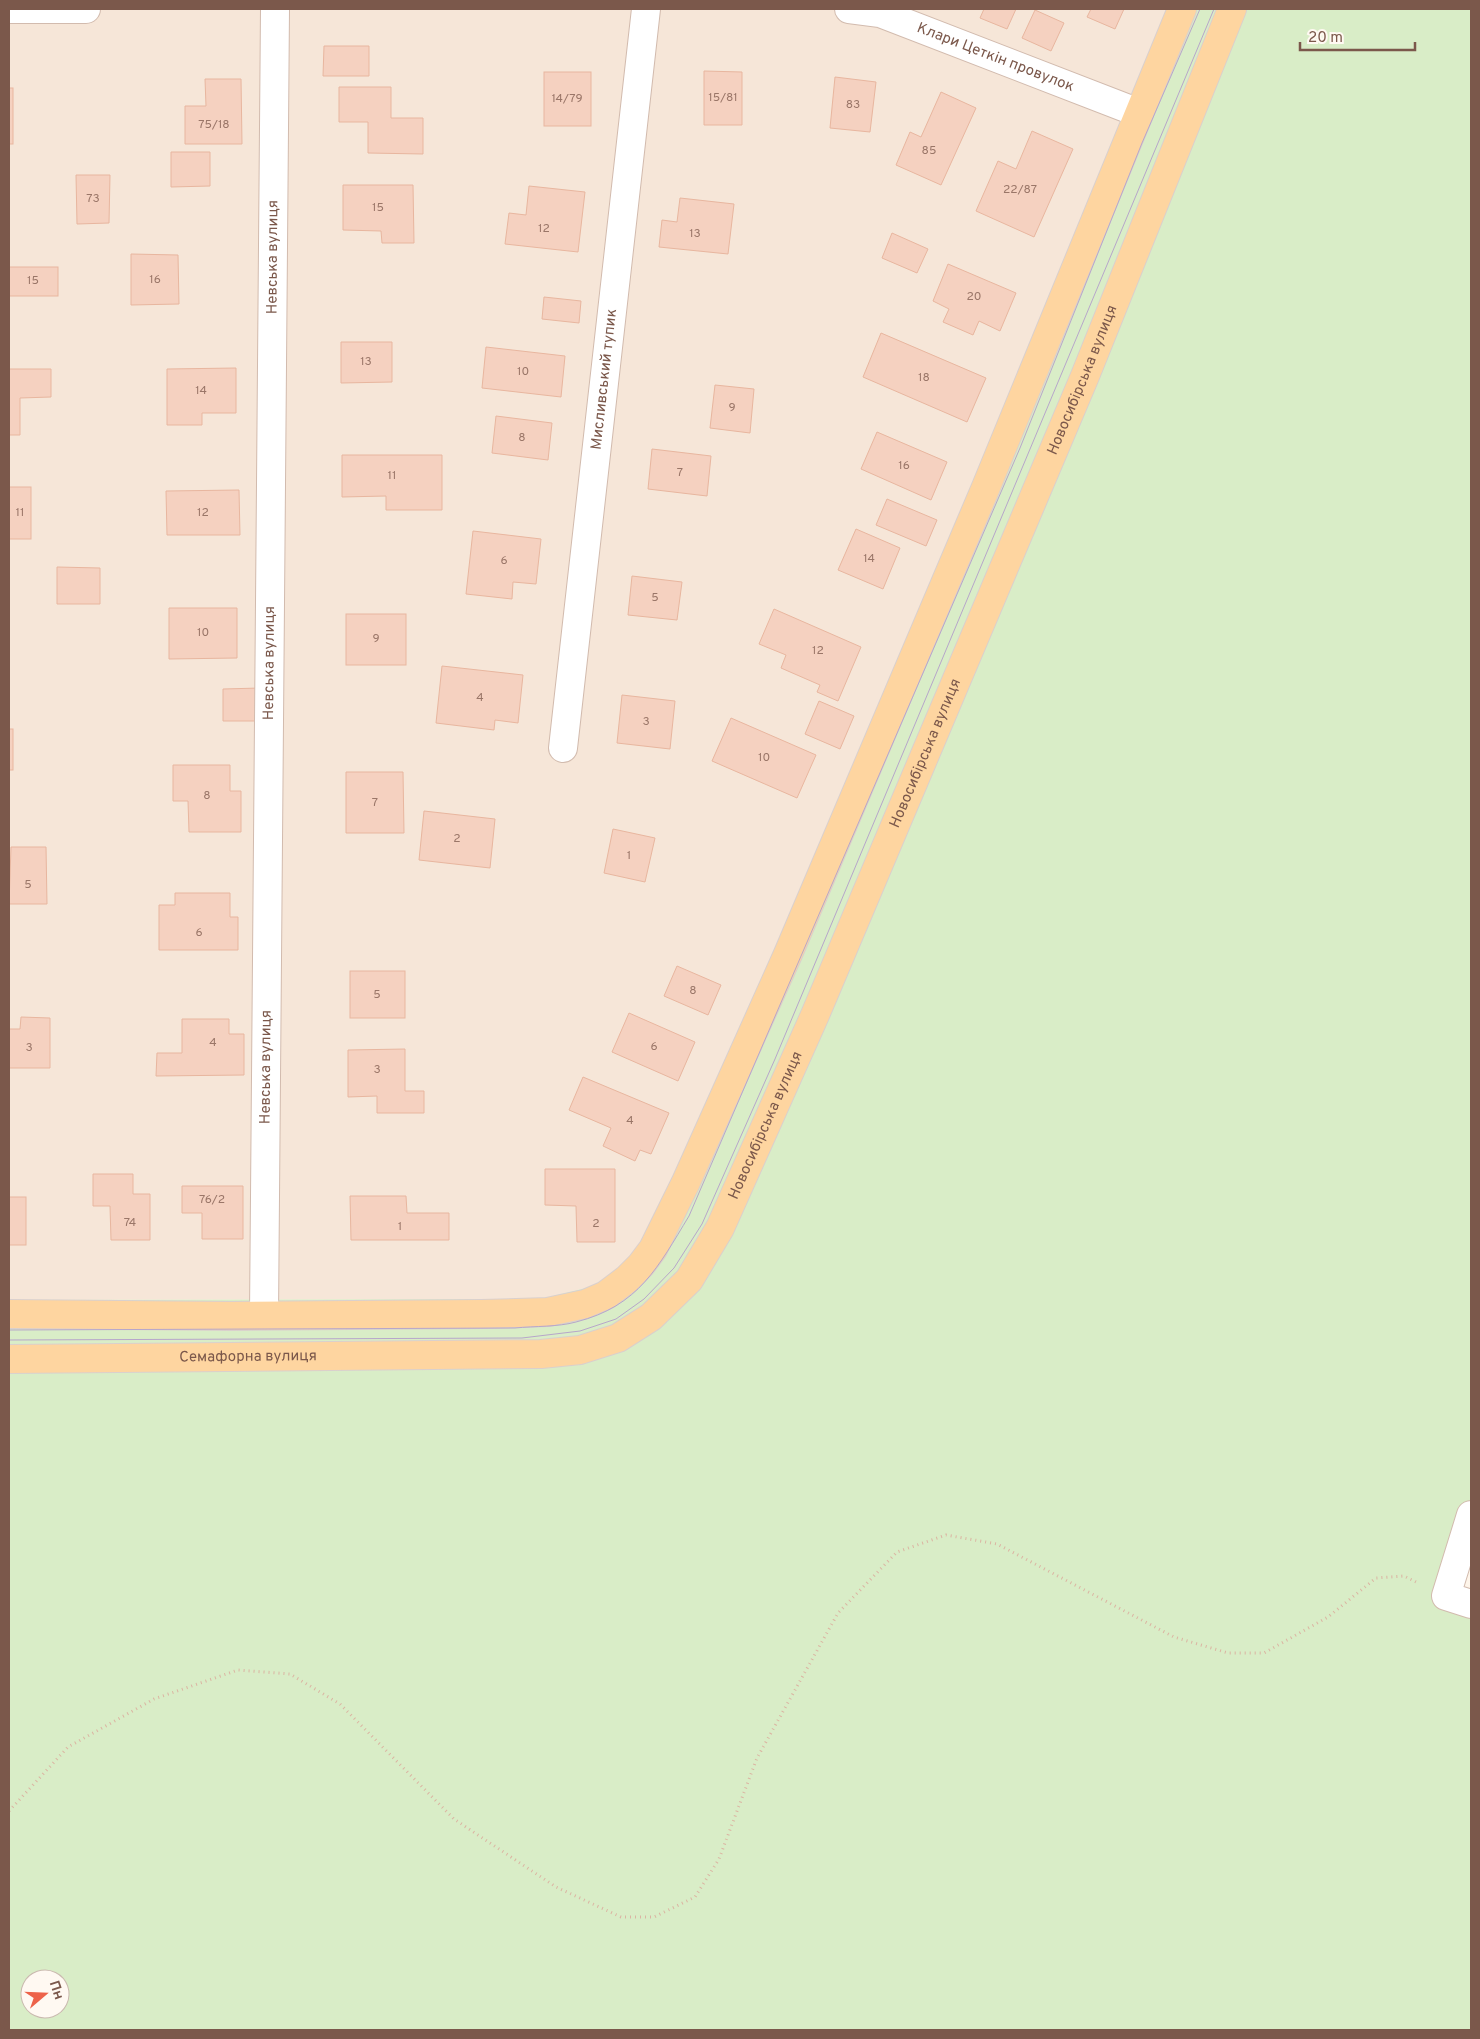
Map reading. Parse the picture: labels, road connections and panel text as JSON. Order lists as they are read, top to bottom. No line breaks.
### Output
{"streets":{"main road":["Новосибірська вулиця","Семафорна вулиця"],"street":["Клари Цеткін провулок","Невська вулиця","Мисливський тупик"]},"crossings":[["Новосибірська вулиця","Семафорна вулиця"]],"house_numbers":["15/81","14/79","83","75/18","85","22/87","73","15","12","13","16","15","20","13","10","18","14","9","8","16","7","11","11","12","14","6","5","10","9","12","4","3","10","8","7","2","1","5","6","8","5","4","6","3","3","4","76/2","74","2","1"],"scale_bar":"20 m","north":"right"}
